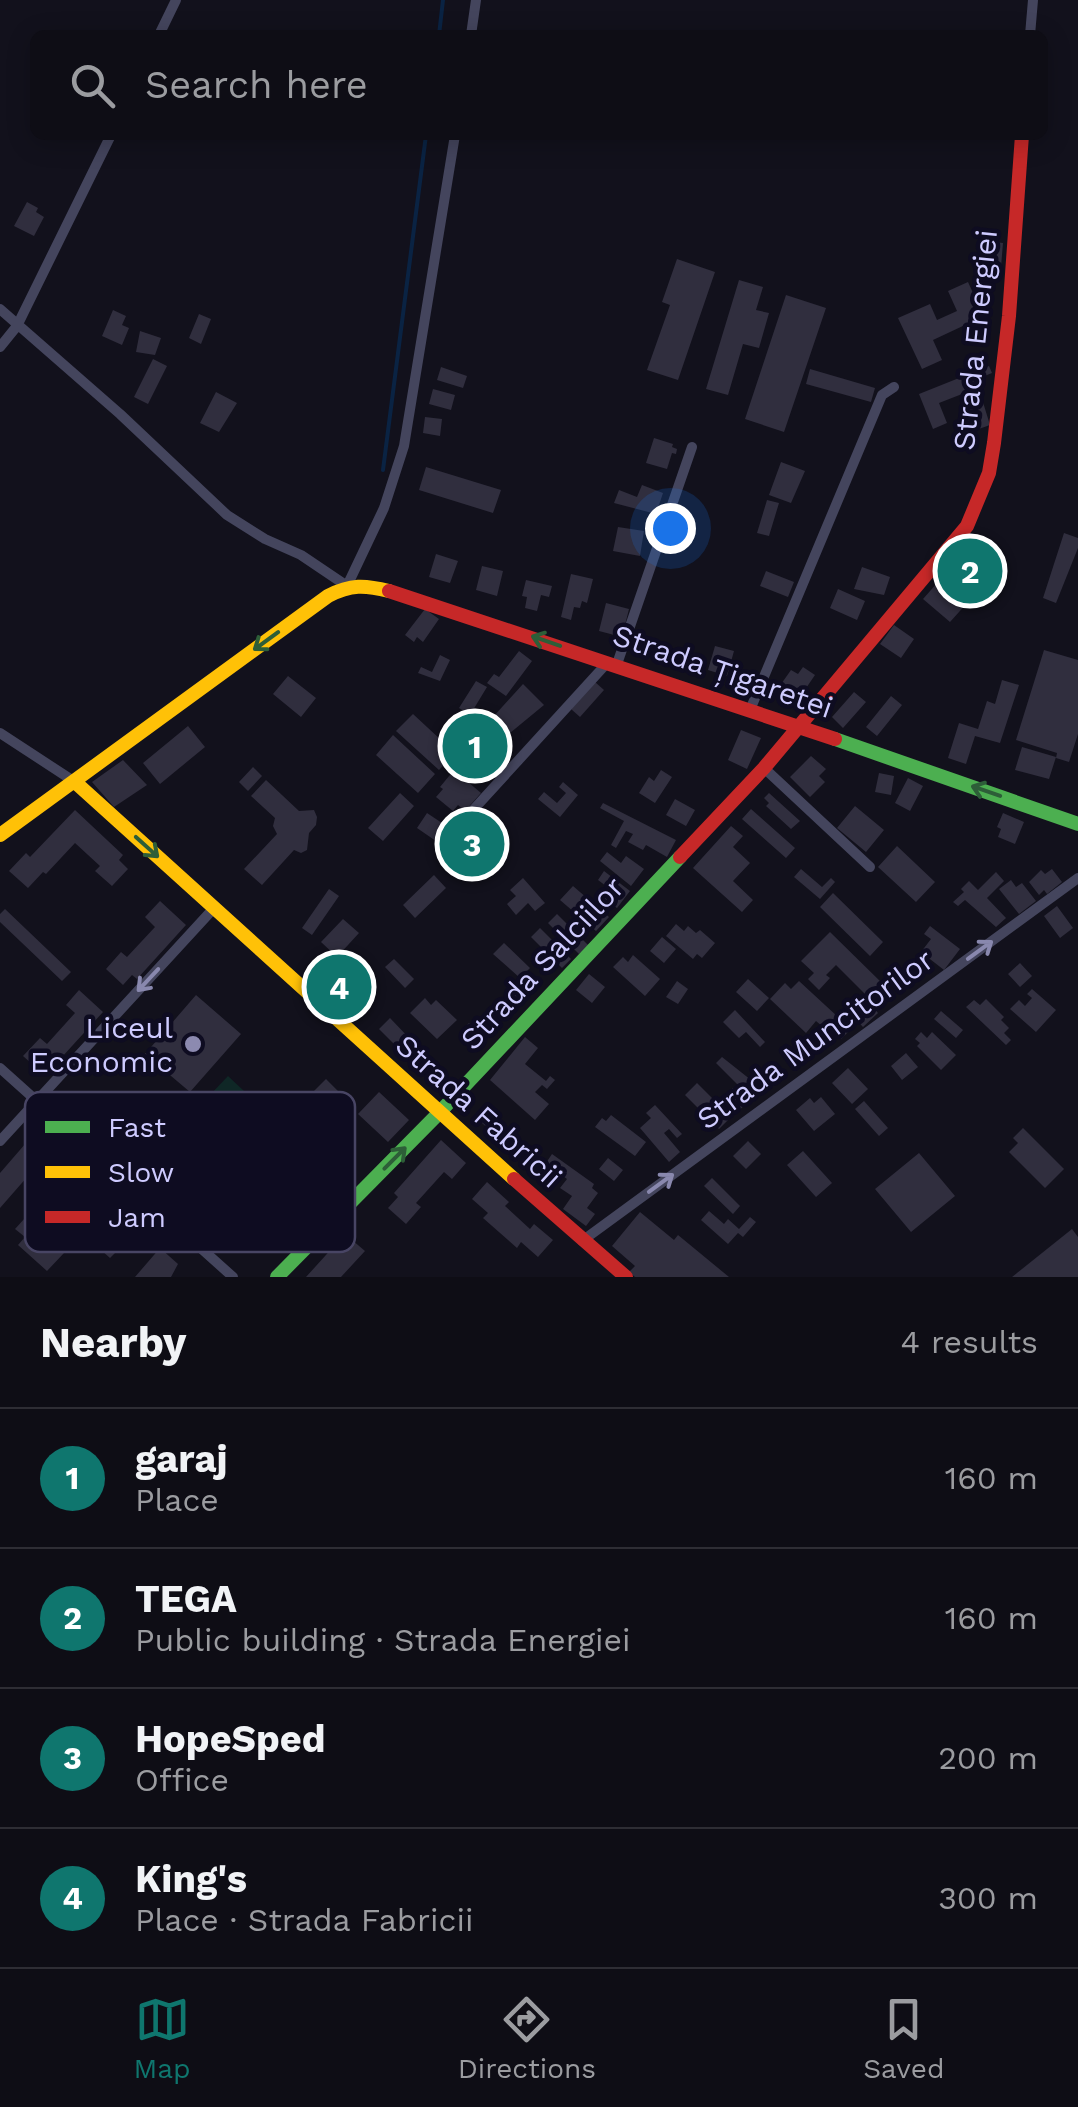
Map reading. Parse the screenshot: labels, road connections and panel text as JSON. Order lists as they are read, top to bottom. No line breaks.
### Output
{"streets":{"main road":["Strada Energiei","Strada Țigaretei","Strada Salciilor","Strada Fabricii"],"street":["Strada Muncitorilor"]},"crossings":[["Strada Energiei","Strada Țigaretei"],["Strada Energiei","Strada Salciilor"],["Strada Țigaretei","Strada Salciilor"],["Strada Salciilor","Strada Fabricii"],["Strada Muncitorilor","Strada Fabricii"]],"one_way":["Strada Țigaretei","Strada Muncitorilor"],"places":["Liceul Economic"],"legend":["Fast","Slow","Jam"],"page":{"search":"Search here","pins":["2","1","3","4"],"heading":["Nearby","4 results"],"list":[{"mark":"1","name":"garaj","note":"Place","value":"160 m"},{"mark":"2","name":"TEGA","note":"Public building · Strada Energiei","value":"160 m"},{"mark":"3","name":"HopeSped","note":"Office","value":"200 m"},{"mark":"4","name":"King's","note":"Place · Strada Fabricii","value":"300 m"}],"nav":["Map","Directions","Saved"]}}
